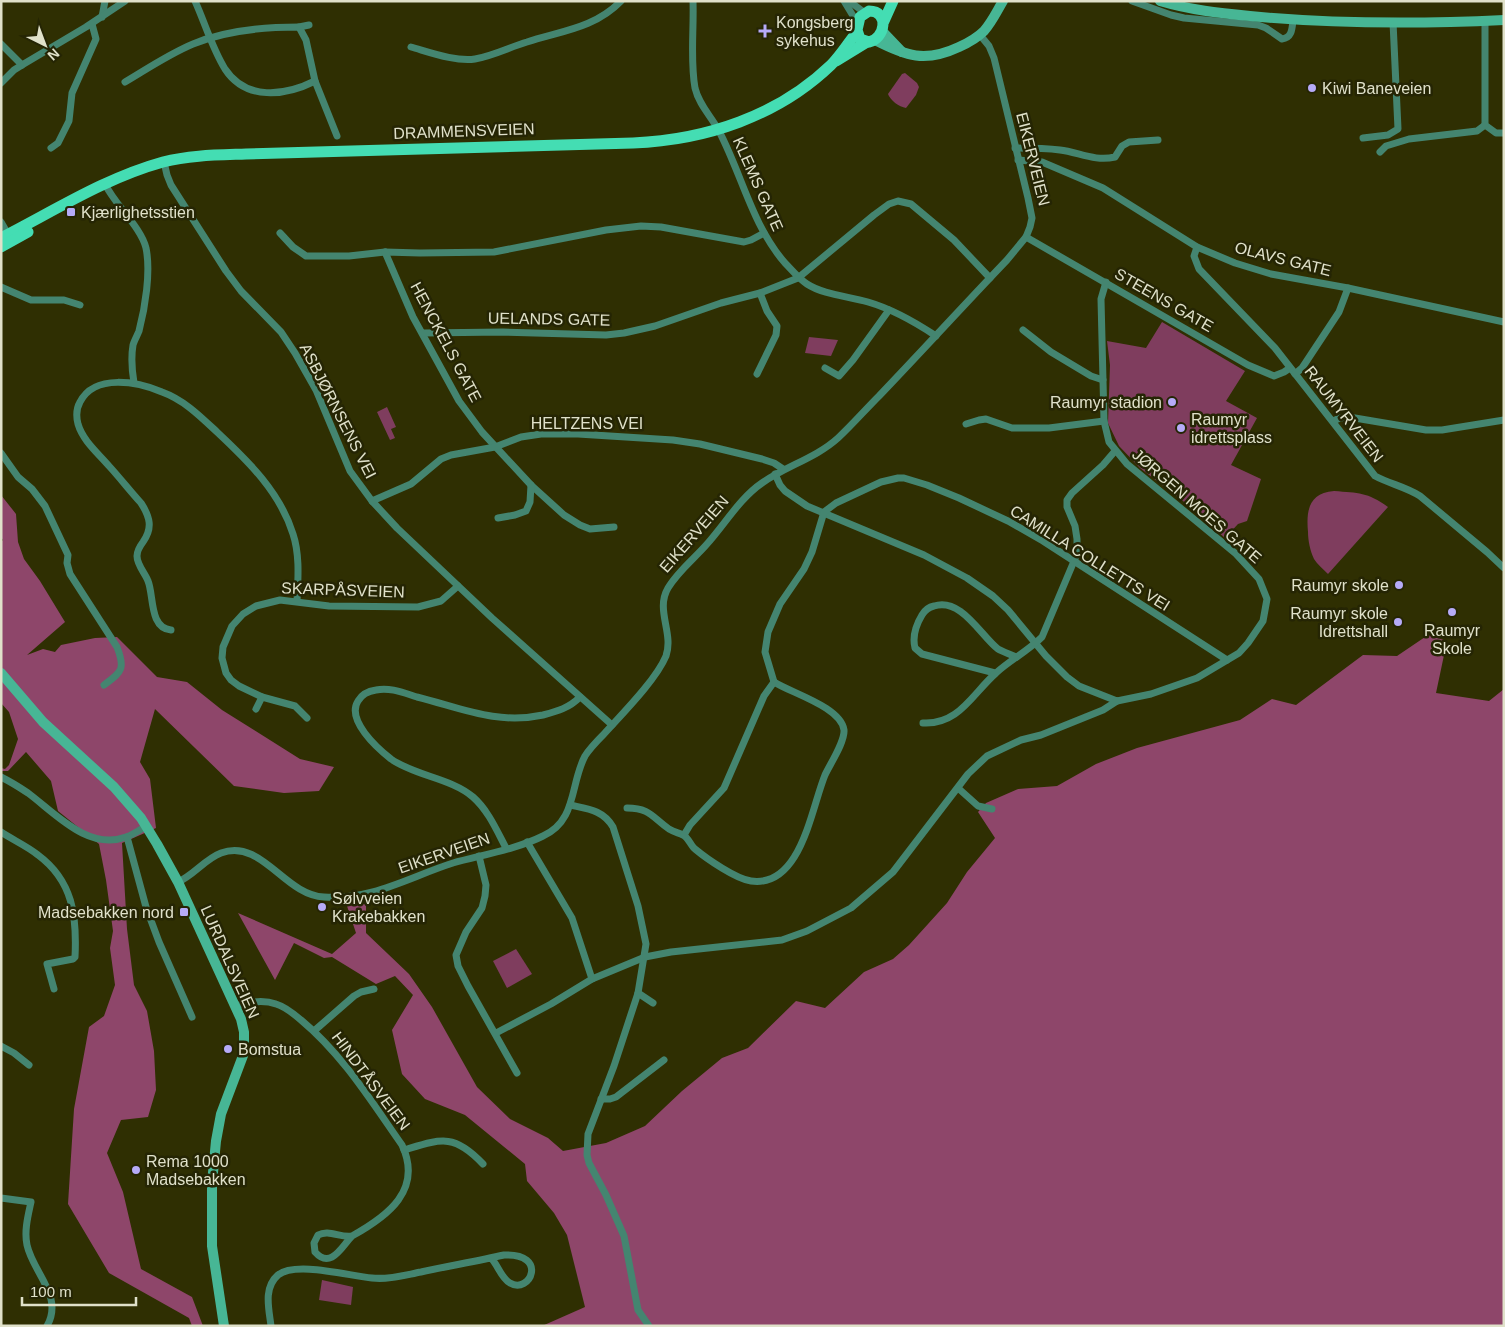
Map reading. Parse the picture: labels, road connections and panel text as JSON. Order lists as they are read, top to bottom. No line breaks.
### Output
{"streets":{"main road":["DRAMMENSVEIEN","LURDALSVEIEN"],"street":["EIKERVEIEN","KLEMS GATE","OLAVS GATE","STEENS GATE","UELANDS GATE","HENCKELS GATE","ASBJØRNSENS VEI","RAUMYRVEIEN","HELTZENS VEI","JØRGEN MOES GATE","CAMILLA COLLETTS VEI","SKARPÅSVEIEN","HINDTÅSVEIEN"]},"crossings":[["DRAMMENSVEIEN","KLEMS GATE"],["DRAMMENSVEIEN","ASBJØRNSENS VEI"],["EIKERVEIEN","KLEMS GATE"],["EIKERVEIEN","OLAVS GATE"],["EIKERVEIEN","STEENS GATE"],["EIKERVEIEN","UELANDS GATE"],["EIKERVEIEN","ASBJØRNSENS VEI"],["EIKERVEIEN","HELTZENS VEI"],["EIKERVEIEN","LURDALSVEIEN"],["KLEMS GATE","UELANDS GATE"],["OLAVS GATE","RAUMYRVEIEN"],["STEENS GATE","RAUMYRVEIEN"],["STEENS GATE","JØRGEN MOES GATE"],["UELANDS GATE","HENCKELS GATE"],["HENCKELS GATE","HELTZENS VEI"],["ASBJØRNSENS VEI","HELTZENS VEI"],["ASBJØRNSENS VEI","SKARPÅSVEIEN"],["JØRGEN MOES GATE","CAMILLA COLLETTS VEI"],["LURDALSVEIEN","HINDTÅSVEIEN"]],"places":{"health":["Kongsberg sykehus"],"other":["Kiwi Baneveien","Raumyr stadion","Raumyr idrettsplass","Raumyr skole","Raumyr Skole","Raumyr skole Idrettshall","Sølvveien Krakebakken","Bomstua","Rema 1000 Madsebakken"],"transit":["Kjærlighetsstien","Madsebakken nord"]},"scale_bar":"100 m","north":"bottom right"}
